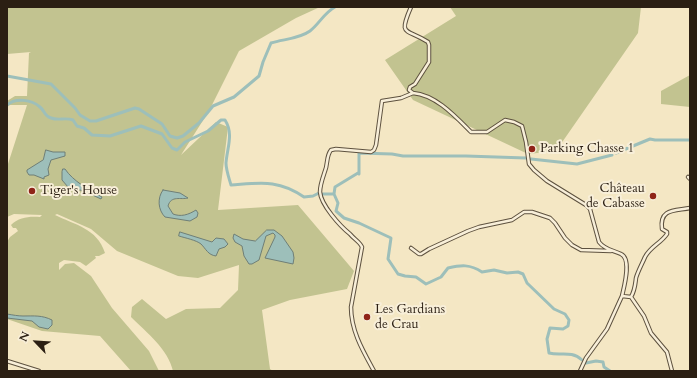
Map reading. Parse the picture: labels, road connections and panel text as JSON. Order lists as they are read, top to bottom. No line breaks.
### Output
{"places":["Parking Chasse 1","Tiger's House","Château de Cabasse","Les Gardians de Crau"],"north":"top left"}
